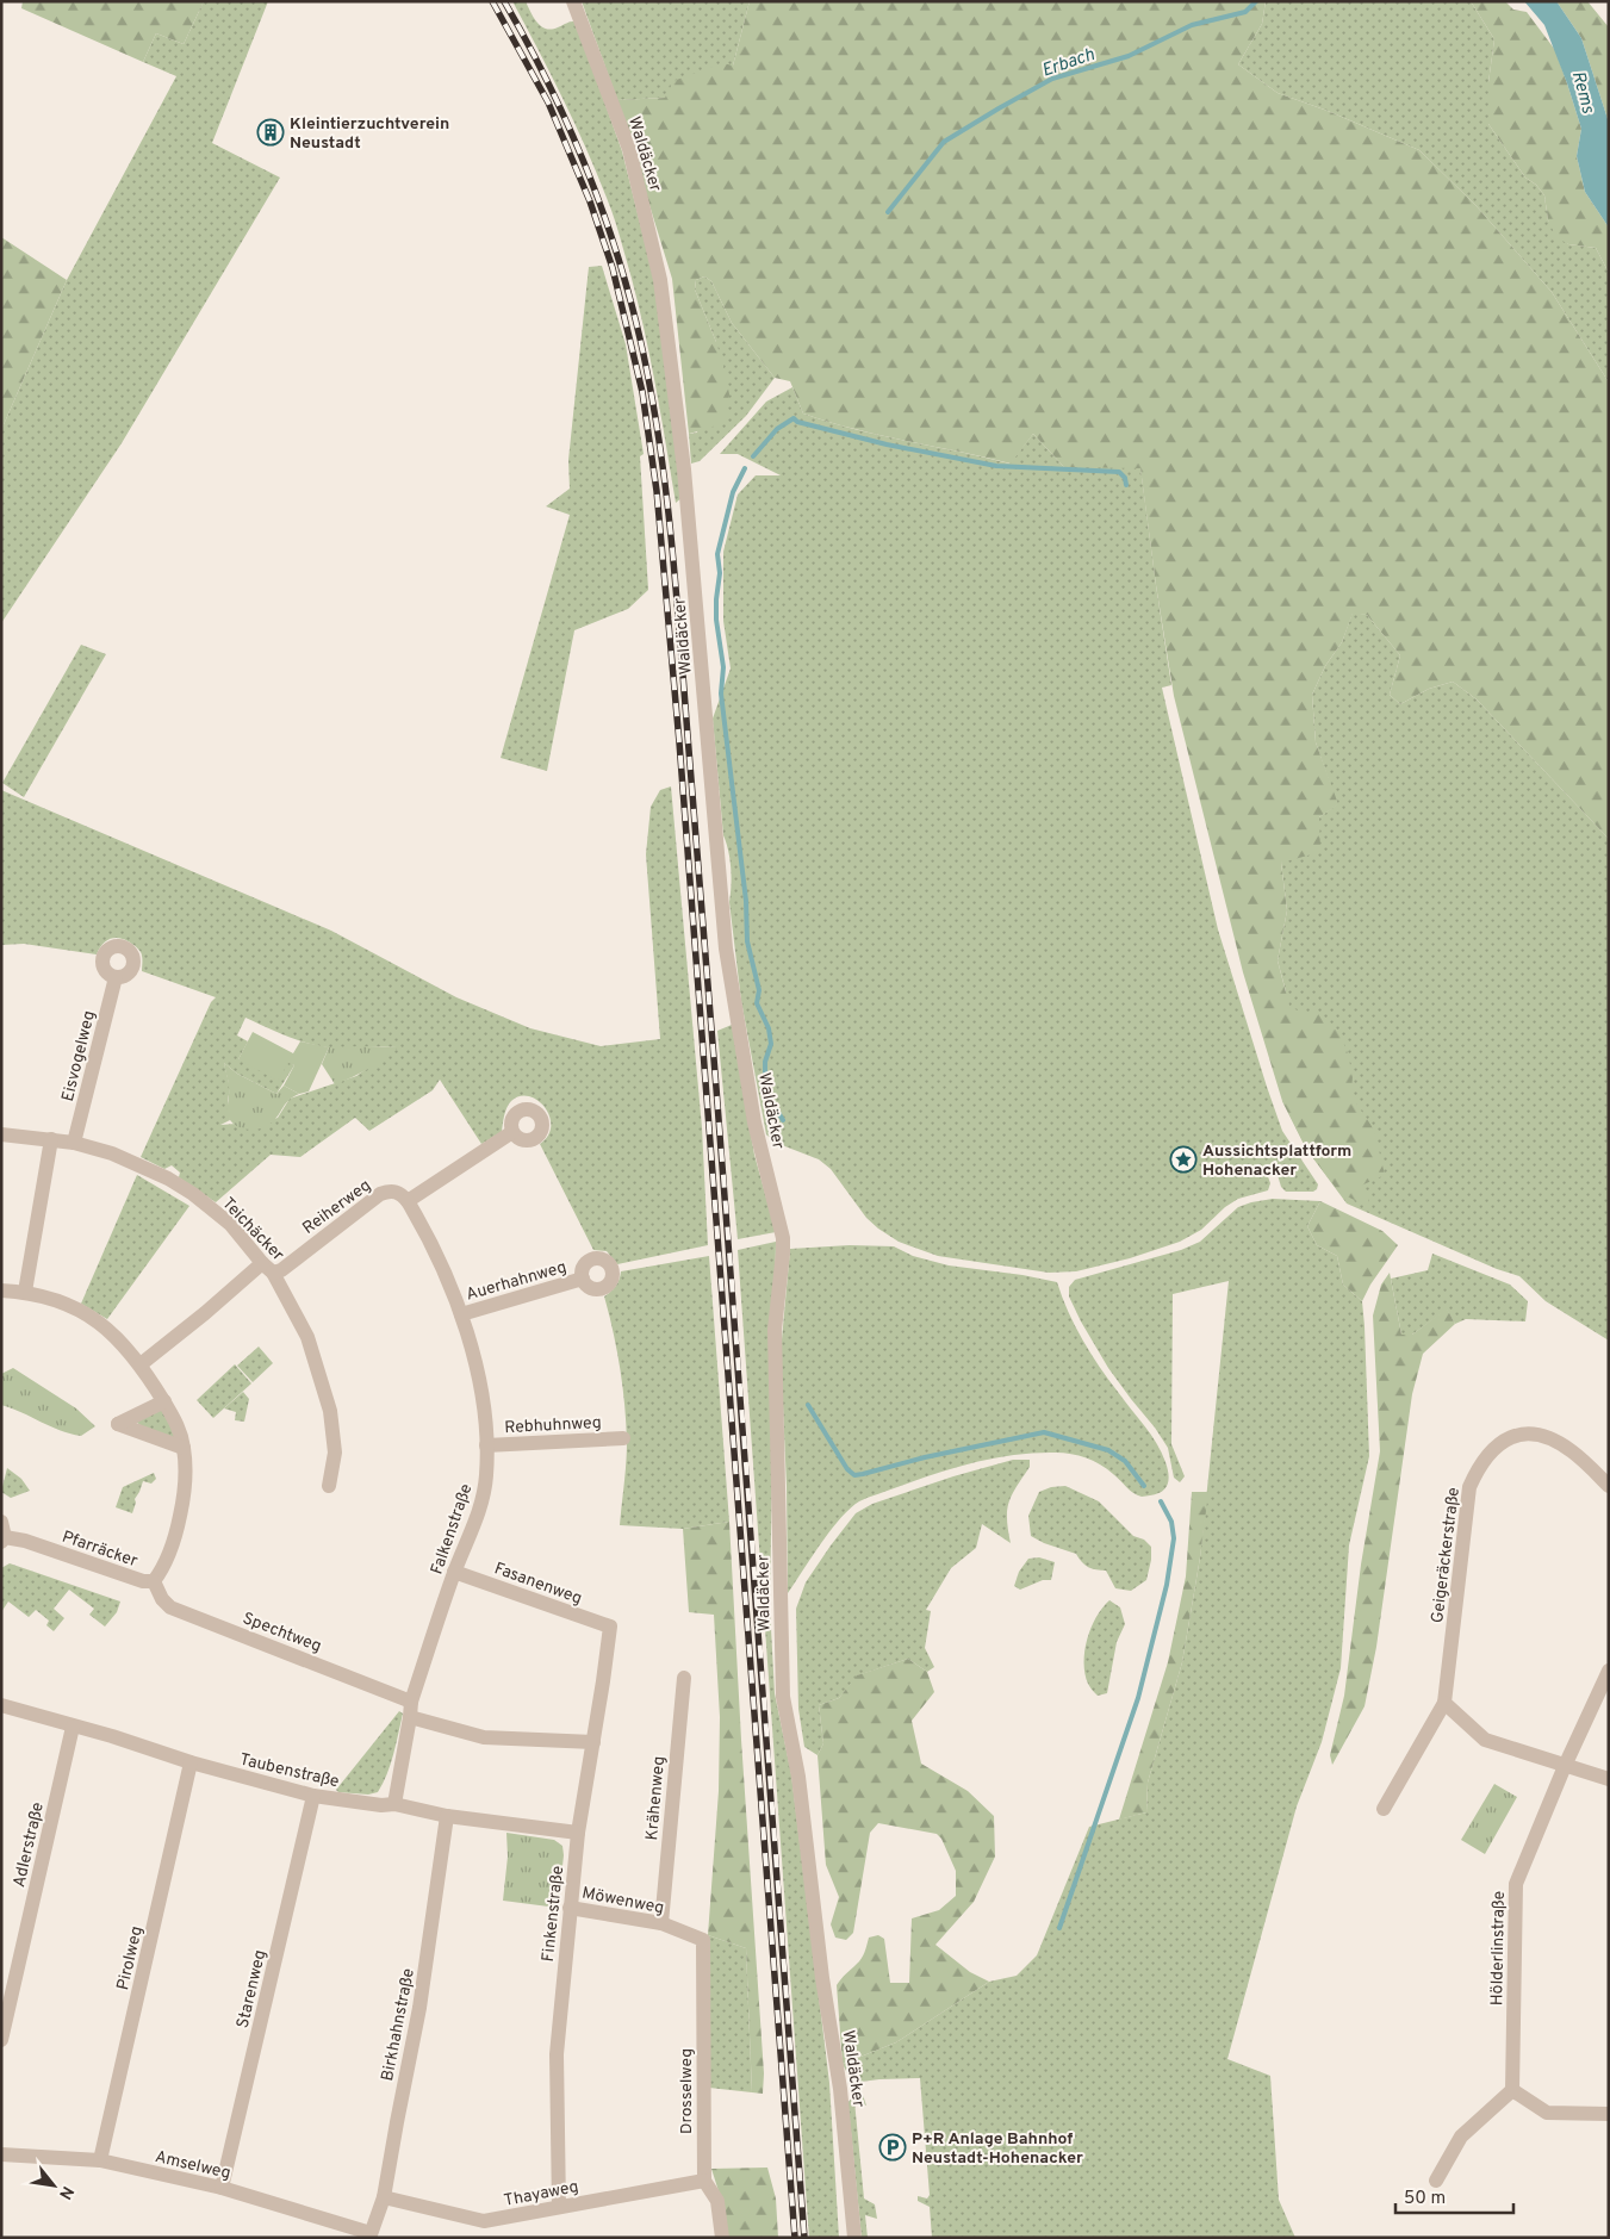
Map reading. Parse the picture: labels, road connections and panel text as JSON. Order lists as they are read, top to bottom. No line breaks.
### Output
{"streets":{"street":["Waldäcker","Eisvogelweg","Reiherweg","Teichäcker","Auerhahnweg","Rebhuhnweg","Falkenstraße","Pfarräcker","Geigeräckerstraße","Fasanenweg","Spechtweg","Taubenstraße","Krähenweg","Adlerstraße","Möwenweg","Finkenstraße","Hölderlinstraße","Pirolweg","Starenweg","Birkhahnstraße","Drosselweg","Amselweg","Thayaweg"]},"crossings":[["Eisvogelweg","Teichäcker"],["Reiherweg","Teichäcker"],["Reiherweg","Falkenstraße"],["Auerhahnweg","Falkenstraße"],["Rebhuhnweg","Falkenstraße"],["Falkenstraße","Fasanenweg"],["Falkenstraße","Spechtweg"],["Falkenstraße","Taubenstraße"],["Pfarräcker","Spechtweg"],["Fasanenweg","Finkenstraße"],["Taubenstraße","Adlerstraße"],["Taubenstraße","Finkenstraße"],["Taubenstraße","Pirolweg"],["Taubenstraße","Starenweg"],["Taubenstraße","Birkhahnstraße"],["Krähenweg","Möwenweg"],["Möwenweg","Finkenstraße"],["Möwenweg","Drosselweg"],["Finkenstraße","Thayaweg"],["Pirolweg","Amselweg"],["Starenweg","Amselweg"],["Birkhahnstraße","Amselweg"],["Birkhahnstraße","Thayaweg"],["Drosselweg","Thayaweg"]],"water":["Erbach","Rems"],"places":{"building":["Kleintierzuchtverein Neustadt"],"place":["Aussichtsplattform Hohenacker"],"parking":["P+R Anlage Bahnhof Neustadt-Hohenacker"]},"scale_bar":"50 m","north":"bottom right"}
